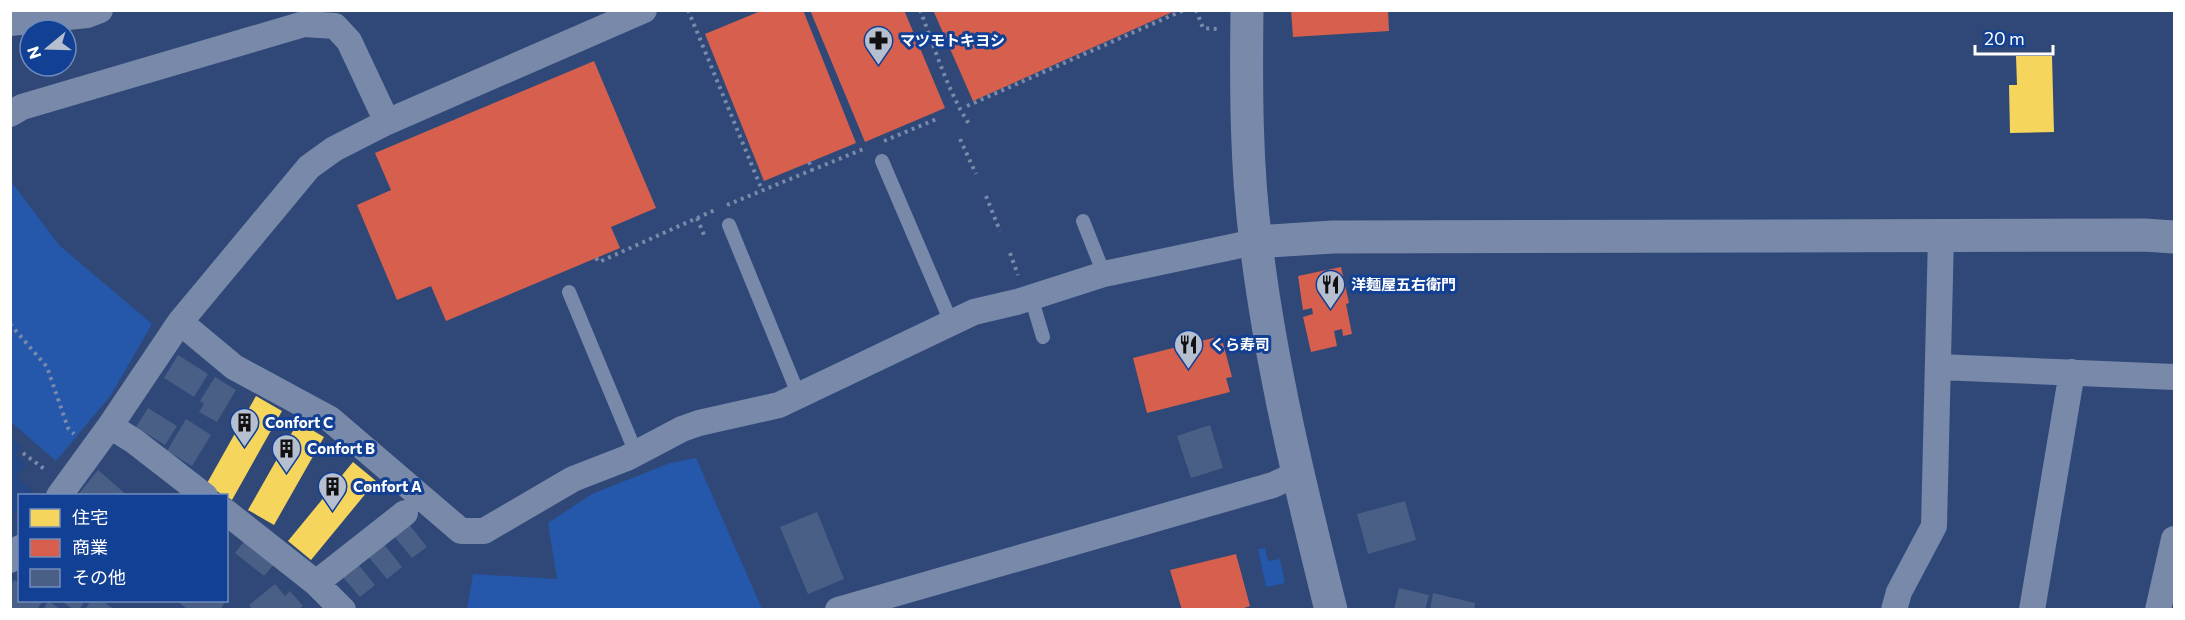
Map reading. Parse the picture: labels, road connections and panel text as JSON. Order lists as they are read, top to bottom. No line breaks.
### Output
{"places":{"pharmacy":["マツモトキヨシ"],"restaurant":["洋麺屋五右衛門","くら寿司"],"building":["Confort C","Confort B","Confort A"]},"legend":["住宅","商業","その他"],"scale_bar":"20 m","north":"left"}
